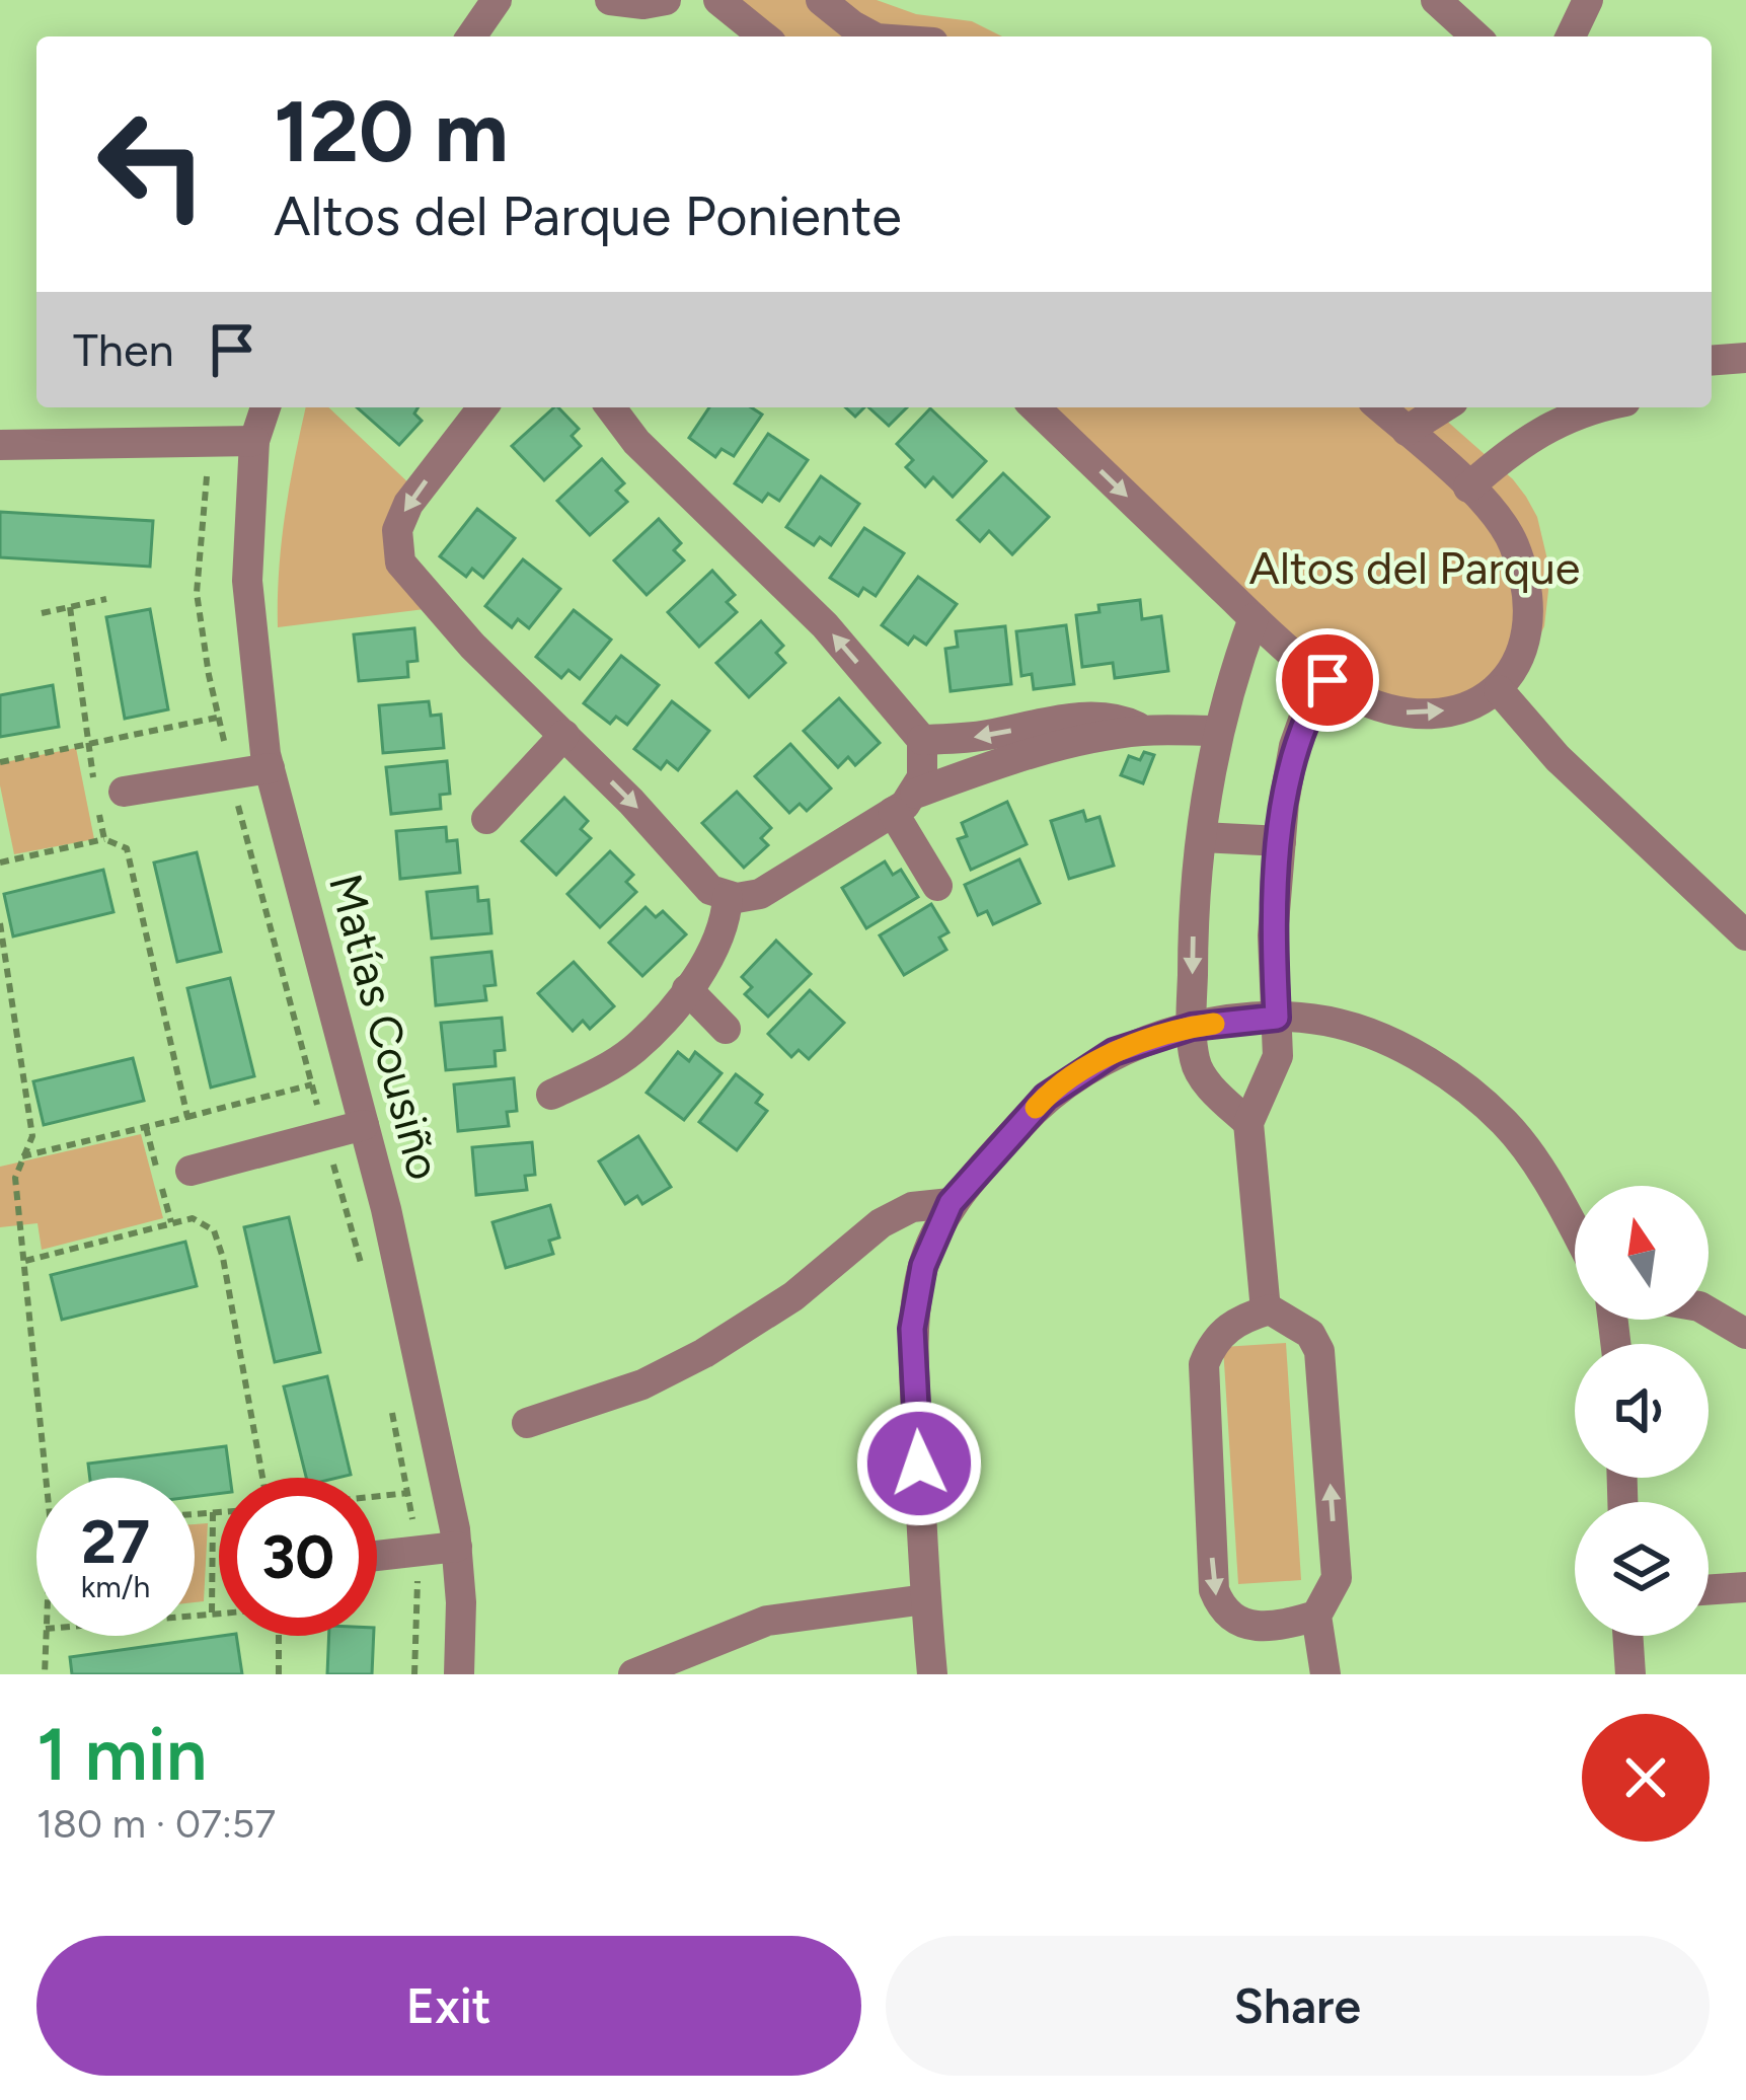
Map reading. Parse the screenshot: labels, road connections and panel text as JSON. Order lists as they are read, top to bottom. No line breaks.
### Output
{"streets":{"street":["Matías Cousiño"]},"parks":["Altos del Parque"],"north":"top","page":{"turn":["120 m","Altos del Parque Poniente"],"then":"Then","speed":"27 km/h","limit":"30","heading":["1 min","180 m · 07:57"],"buttons":["Exit","Share"]}}
